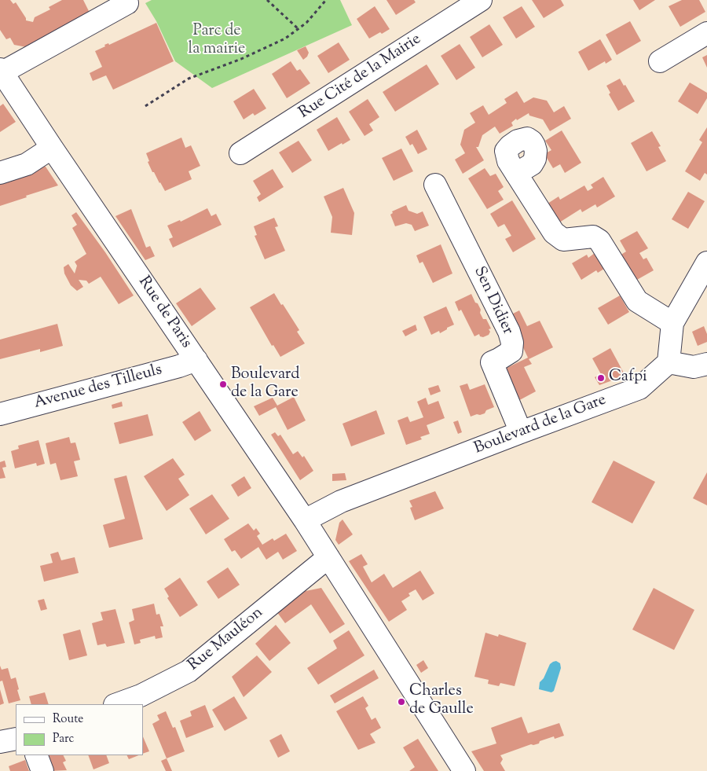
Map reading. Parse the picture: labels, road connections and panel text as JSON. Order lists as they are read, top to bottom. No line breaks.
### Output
{"streets":{"street":["Rue Cité de la Mairie","Sen Didier","Rue de Paris","Avenue des Tilleuls","Boulevard de la Gare","Rue Mauléon"]},"crossings":[["Sen Didier","Boulevard de la Gare"],["Rue de Paris","Avenue des Tilleuls"],["Rue de Paris","Boulevard de la Gare"],["Rue de Paris","Rue Mauléon"]],"parks":["Parc de la mairie"],"places":["Cafpi","Boulevard de la Gare","Charles de Gaulle"],"legend":["Route","Parc"]}
